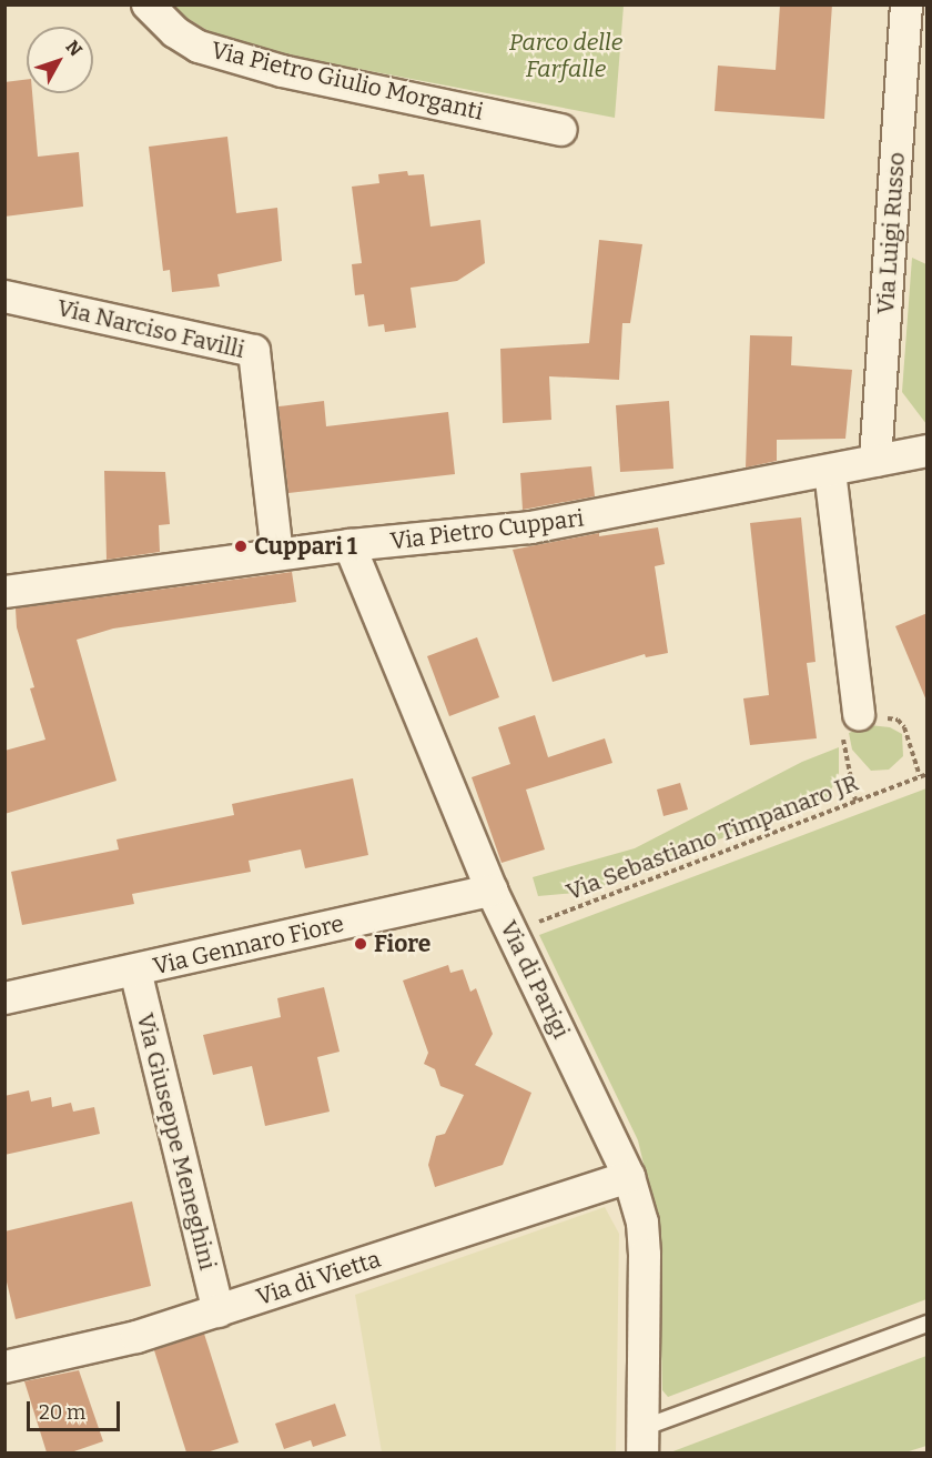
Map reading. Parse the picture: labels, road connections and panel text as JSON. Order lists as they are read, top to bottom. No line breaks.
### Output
{"streets":{"street":["Via Pietro Giulio Morganti","Via Luigi Russo","Via Narciso Favilli","Via Pietro Cuppari","Via Gennaro Fiore","Via di Parigi","Via Giuseppe Meneghini","Via di Vietta"],"path":["Via Sebastiano Timpanaro JR"]},"crossings":[["Via Luigi Russo","Via Pietro Cuppari"],["Via Narciso Favilli","Via Pietro Cuppari"],["Via Pietro Cuppari","Via di Parigi"],["Via Sebastiano Timpanaro JR","Via di Parigi"],["Via Gennaro Fiore","Via di Parigi"],["Via Gennaro Fiore","Via Giuseppe Meneghini"],["Via di Parigi","Via di Vietta"],["Via Giuseppe Meneghini","Via di Vietta"]],"parks":["Parco delle Farfalle"],"places":["Cuppari 1","Fiore"],"scale_bar":"20 m","north":"top right"}
